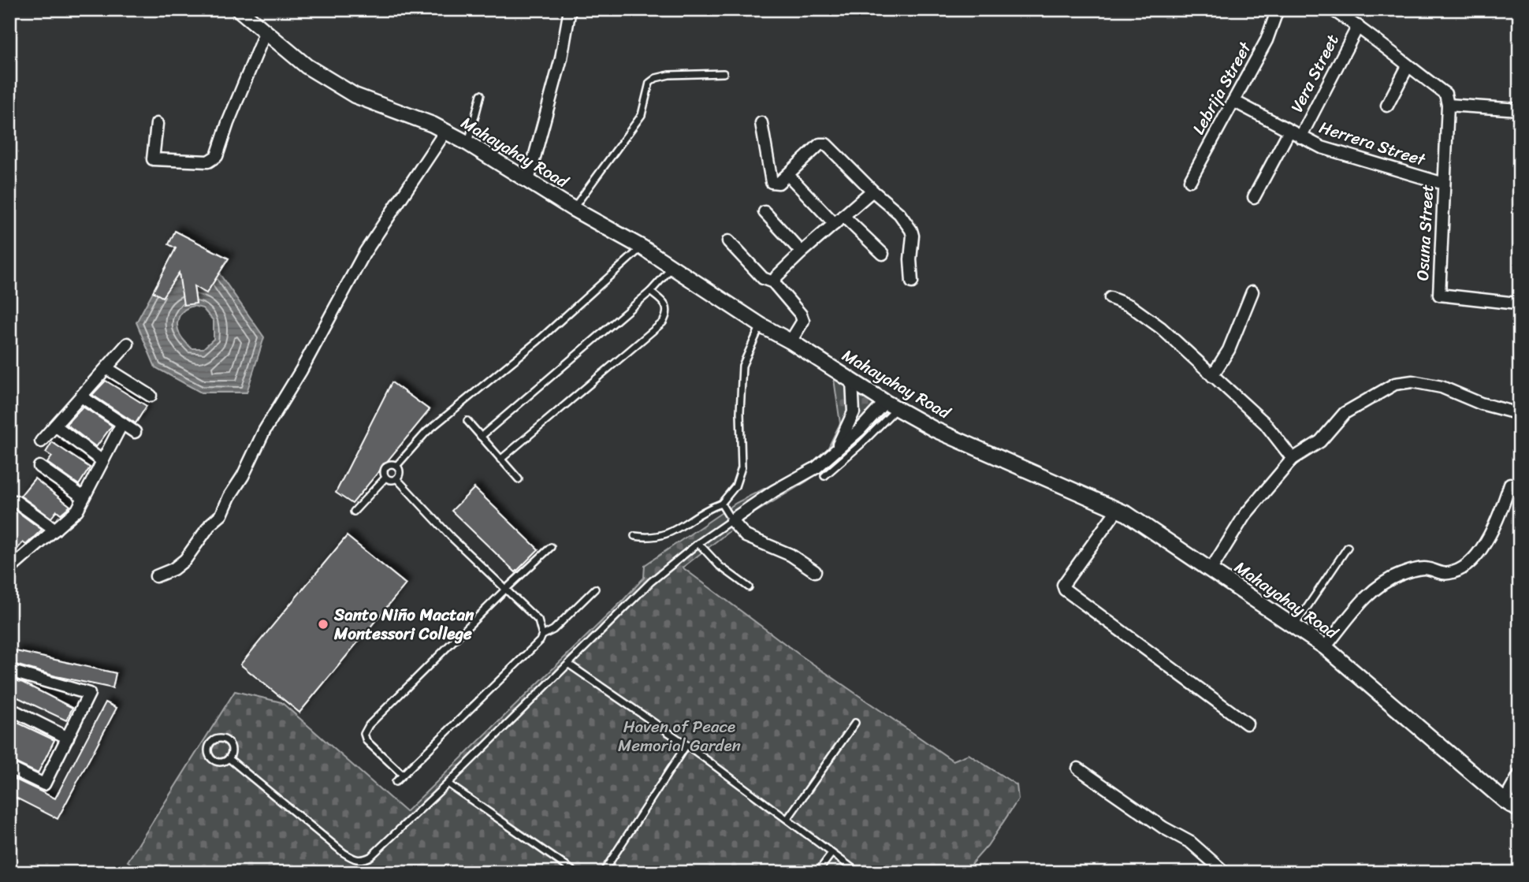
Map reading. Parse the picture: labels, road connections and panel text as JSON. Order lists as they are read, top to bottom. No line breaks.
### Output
{"streets":{"street":["Vera Street","Lebrija Street","Herrera Street","Mahayahay Road","Osuna Street"]},"crossings":[["Vera Street","Herrera Street"],["Lebrija Street","Herrera Street"],["Herrera Street","Osuna Street"]],"parks":["Haven of Peace Memorial Garden"],"places":["Santo Niño Mactan Montessori College"]}
